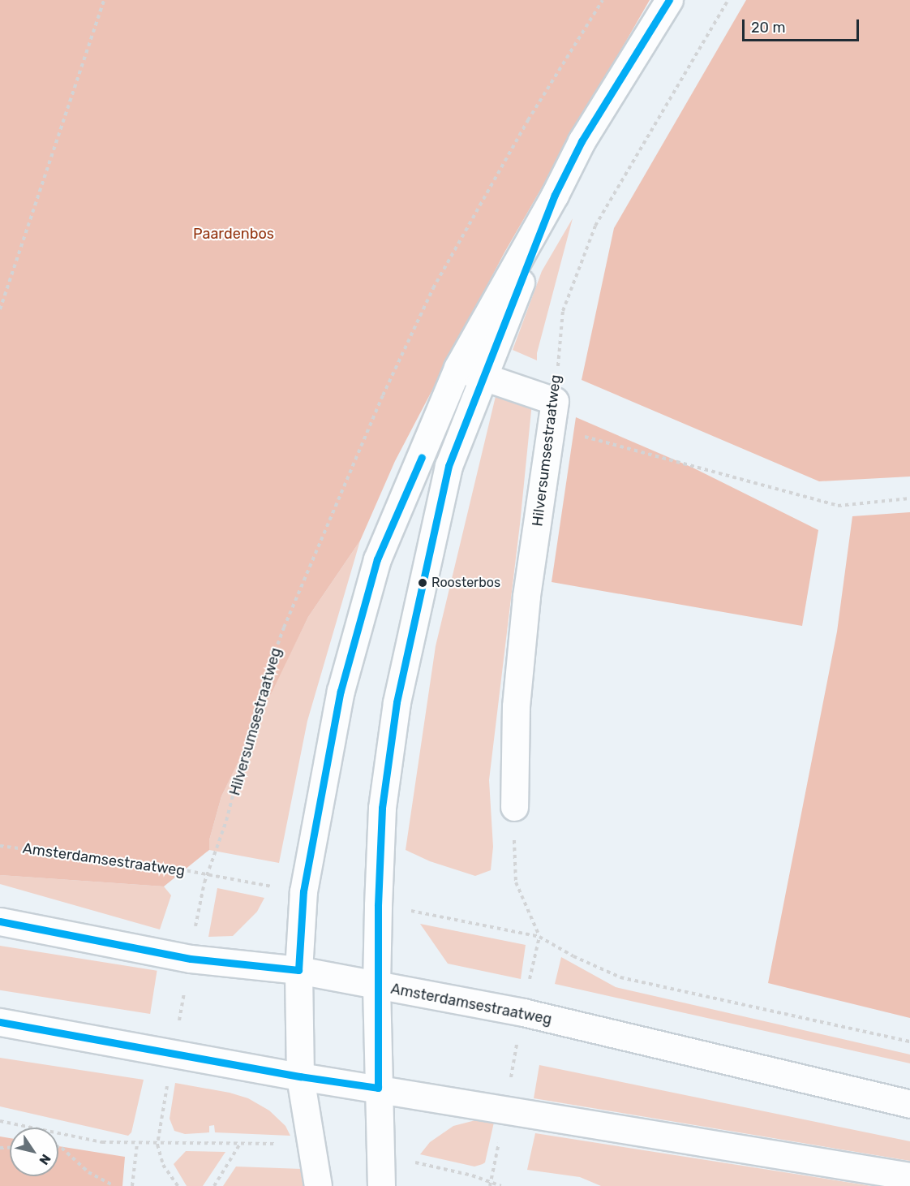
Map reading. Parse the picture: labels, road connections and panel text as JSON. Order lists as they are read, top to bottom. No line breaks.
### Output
{"streets":{"main road":["Hilversumsestraatweg","Amsterdamsestraatweg"]},"crossings":[["Hilversumsestraatweg","Amsterdamsestraatweg"]],"parks":["Paardenbos"],"places":["Roosterbos"],"scale_bar":"20 m","north":"bottom right"}
